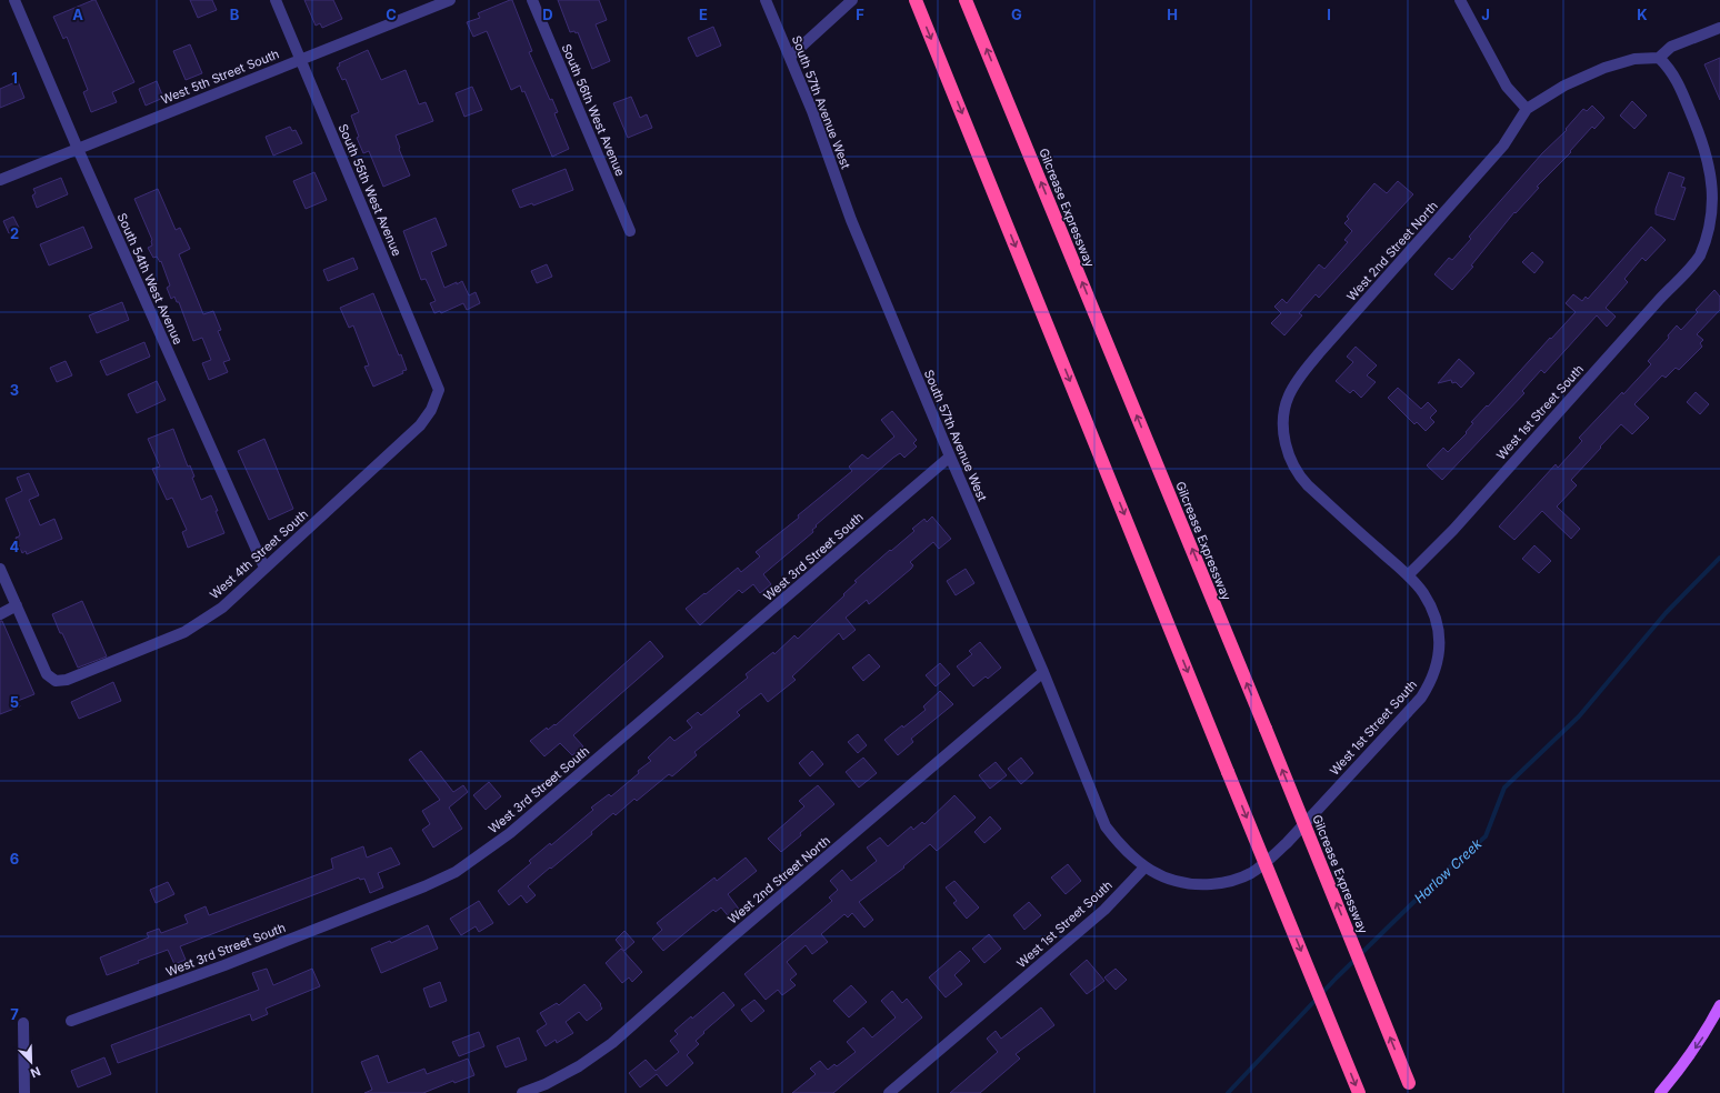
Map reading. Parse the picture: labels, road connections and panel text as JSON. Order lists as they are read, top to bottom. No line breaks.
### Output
{"streets":{"highway":["Gilcrease Expressway"],"street":["West 5th Street South","South 57th Avenue West","South 56th West Avenue","South 55th West Avenue","West 2nd Street North","South 54th West Avenue","West 1st Street South","West 4th Street South","West 3rd Street South"]},"crossings":[["West 5th Street South","South 55th West Avenue"],["West 5th Street South","South 54th West Avenue"],["South 57th Avenue West","West 2nd Street North"],["South 57th Avenue West","West 1st Street South"],["South 57th Avenue West","West 3rd Street South"],["South 55th West Avenue","West 4th Street South"],["West 2nd Street North","West 1st Street South"],["South 54th West Avenue","West 4th Street South"]],"water":["Harlow Creek"],"north":"bottom right","grid":{"columns":["A","B","C","D","E","F","G","H","I","J","K"],"rows":["1","2","3","4","5","6","7"]}}
